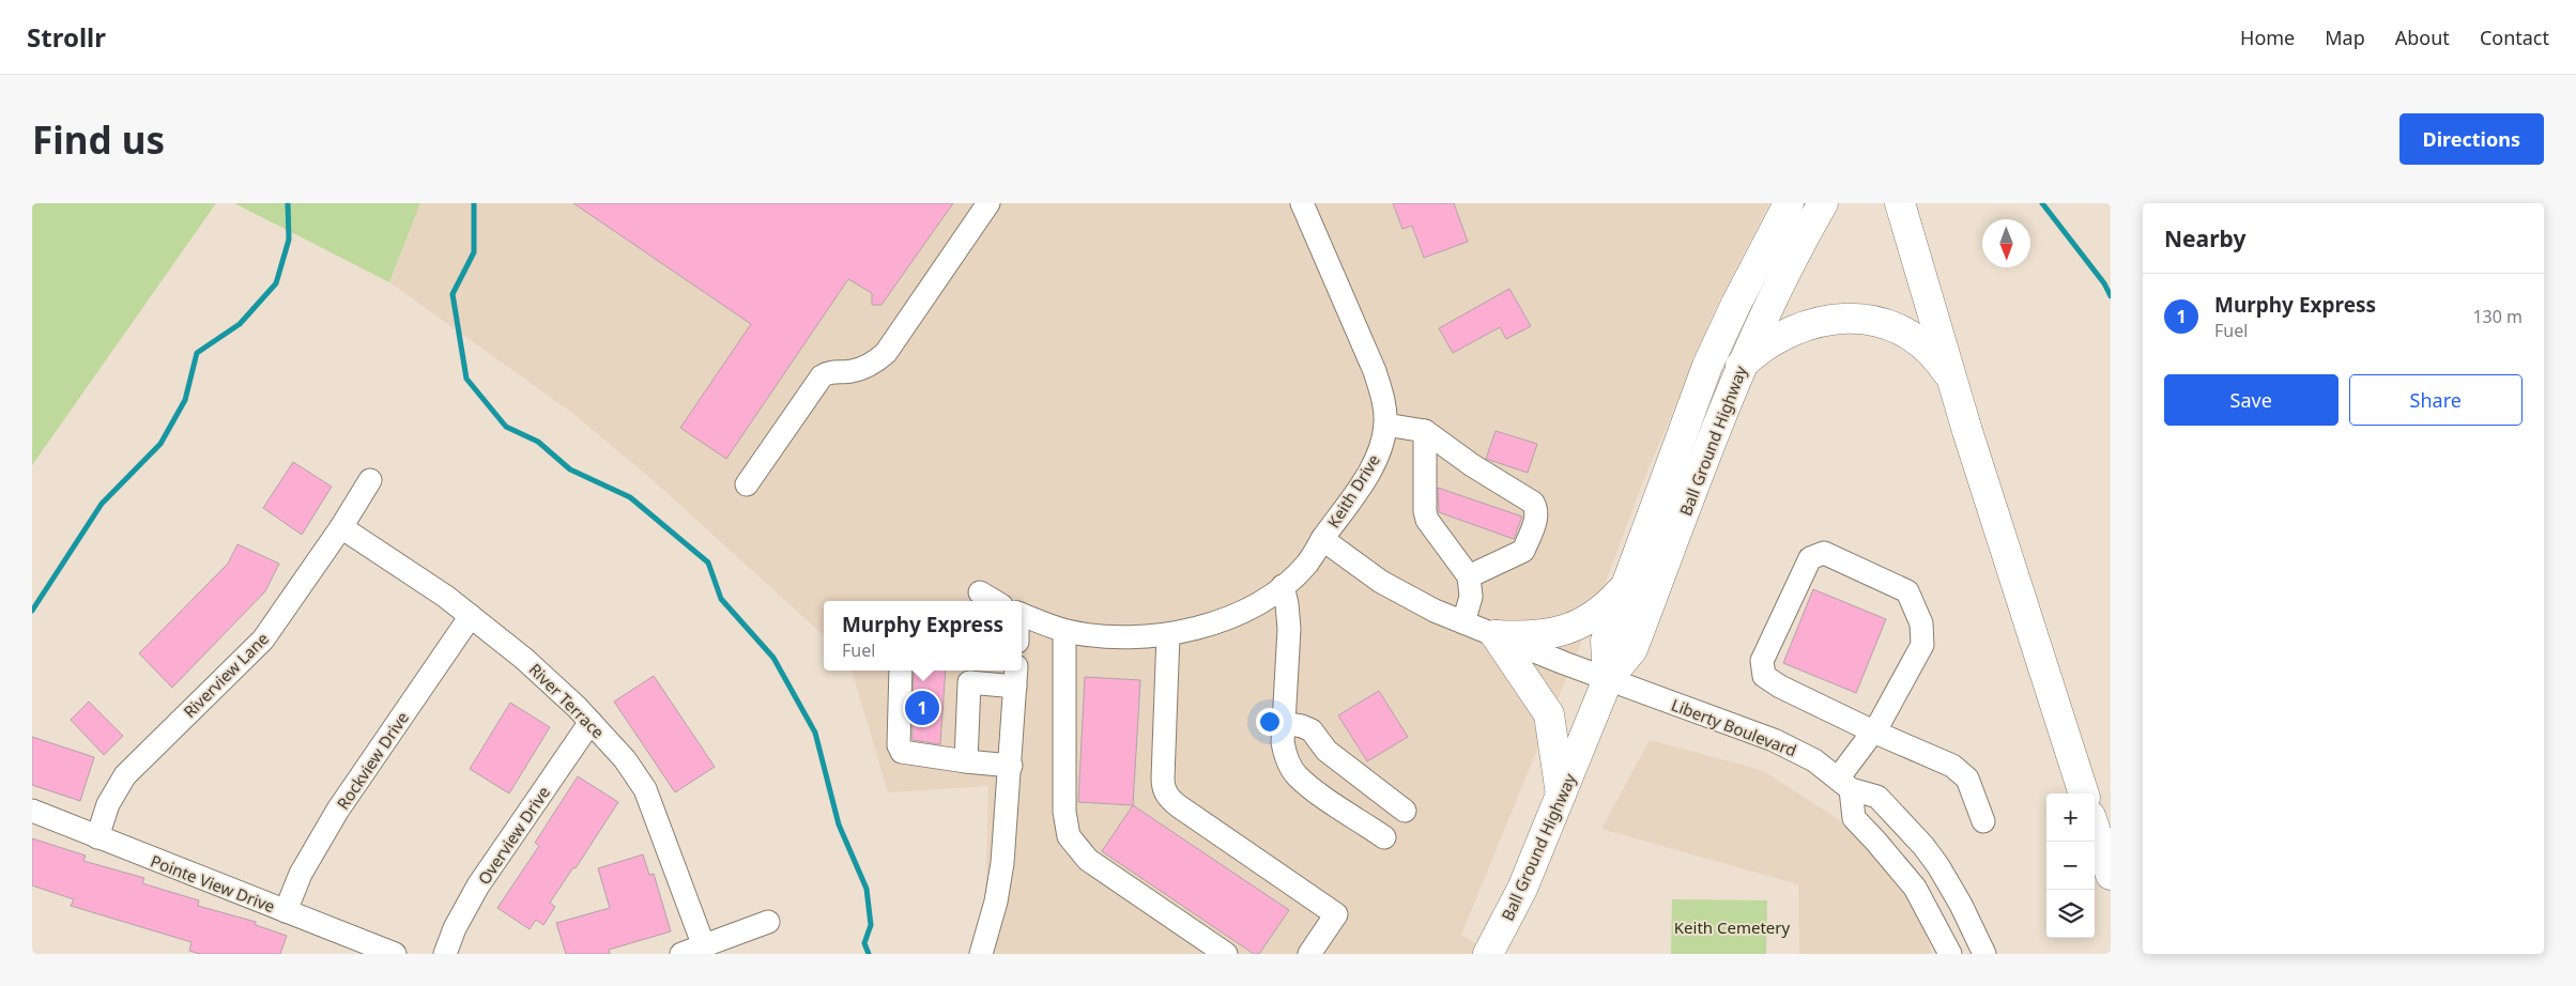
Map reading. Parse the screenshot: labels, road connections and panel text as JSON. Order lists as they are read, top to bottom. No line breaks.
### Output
{"streets":{"main road":["Ball Ground Highway"],"street":["Keith Drive","Riverview Lane","River Terrace","Liberty Boulevard","Rockview Drive","Overview Drive","Pointe View Drive"]},"crossings":[["Ball Ground Highway","Keith Drive"],["Ball Ground Highway","Liberty Boulevard"],["Keith Drive","Liberty Boulevard"],["Riverview Lane","River Terrace"],["Riverview Lane","Pointe View Drive"],["River Terrace","Rockview Drive"],["River Terrace","Overview Drive"],["Rockview Drive","Pointe View Drive"]],"parks":["Keith Cemetery"],"north":"bottom","page":{"header":"Strollr","nav":["Home","Map","About","Contact"],"buttons":["Directions",["Save","Share"]],"title":"Find us","heading":"Nearby","list":[{"mark":"1","name":"Murphy Express","note":"Fuel","value":"130 m"}],"popup":["Murphy Express","Fuel"],"pins":"1","map_buttons":["+","−"]}}
